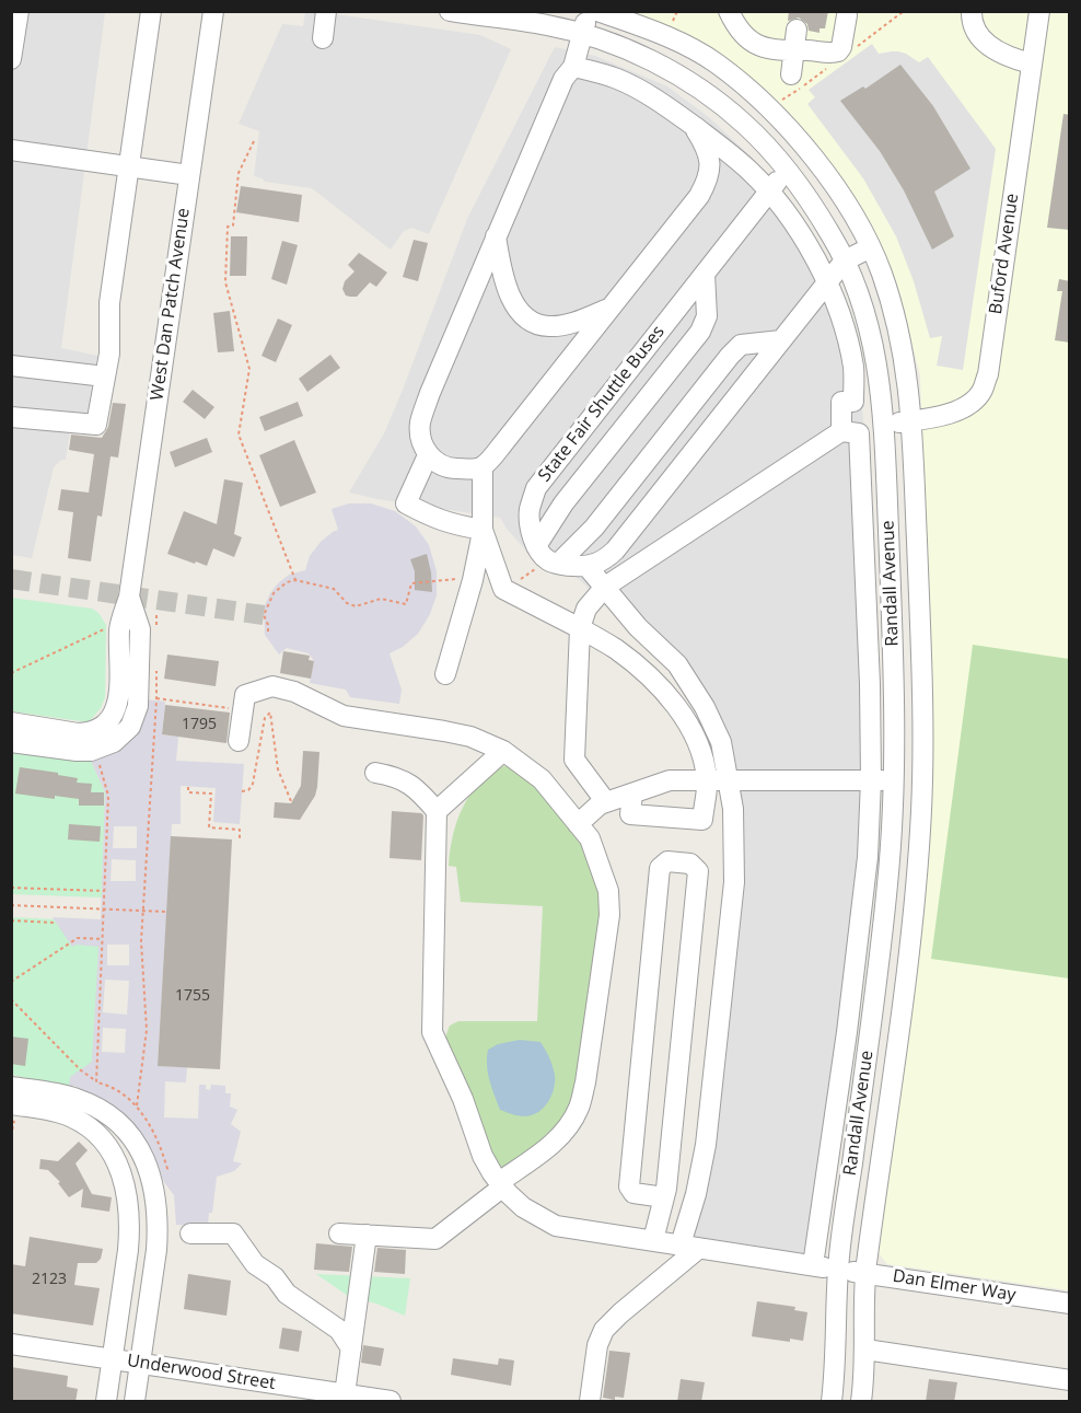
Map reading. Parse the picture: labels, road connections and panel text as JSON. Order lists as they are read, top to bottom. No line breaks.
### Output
{"streets":{"street":["Buford Avenue","West Dan Patch Avenue","State Fair Shuttle Buses","Randall Avenue","Dan Elmer Way","Underwood Street"]},"crossings":[["Buford Avenue","Randall Avenue"],["State Fair Shuttle Buses","Randall Avenue"],["Randall Avenue","Dan Elmer Way"]],"house_numbers":["1795","1755","2123"]}
